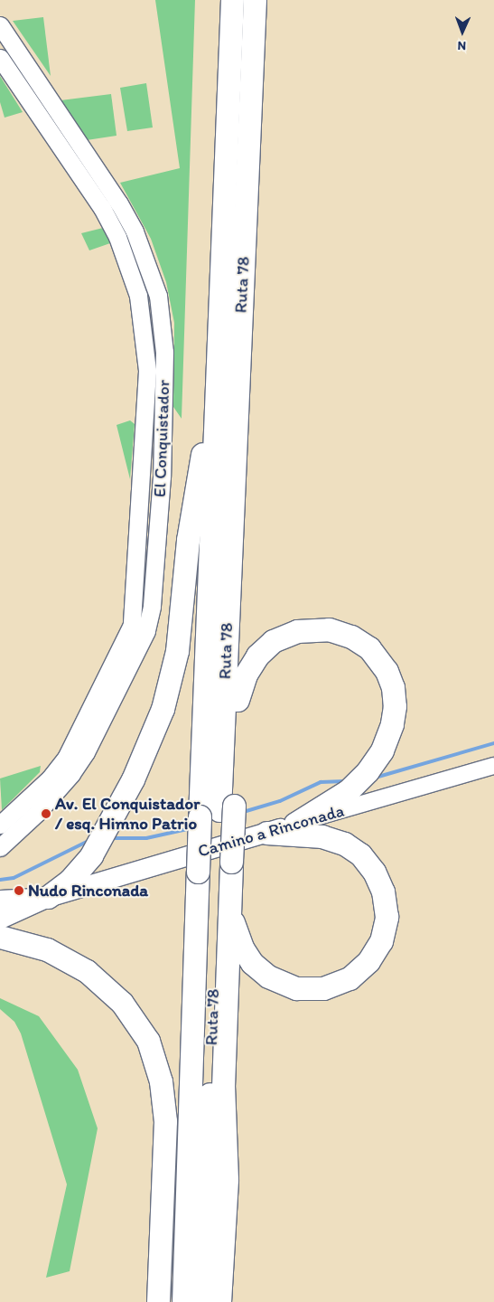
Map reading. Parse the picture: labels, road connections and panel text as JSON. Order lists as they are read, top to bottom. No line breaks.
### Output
{"streets":{"highway":["Ruta 78"],"main road":["El Conquistador","Camino a Rinconada"]},"places":["Av. El Conquistador / esq. Himno Patrio","Nudo Rinconada"],"north":"bottom"}
